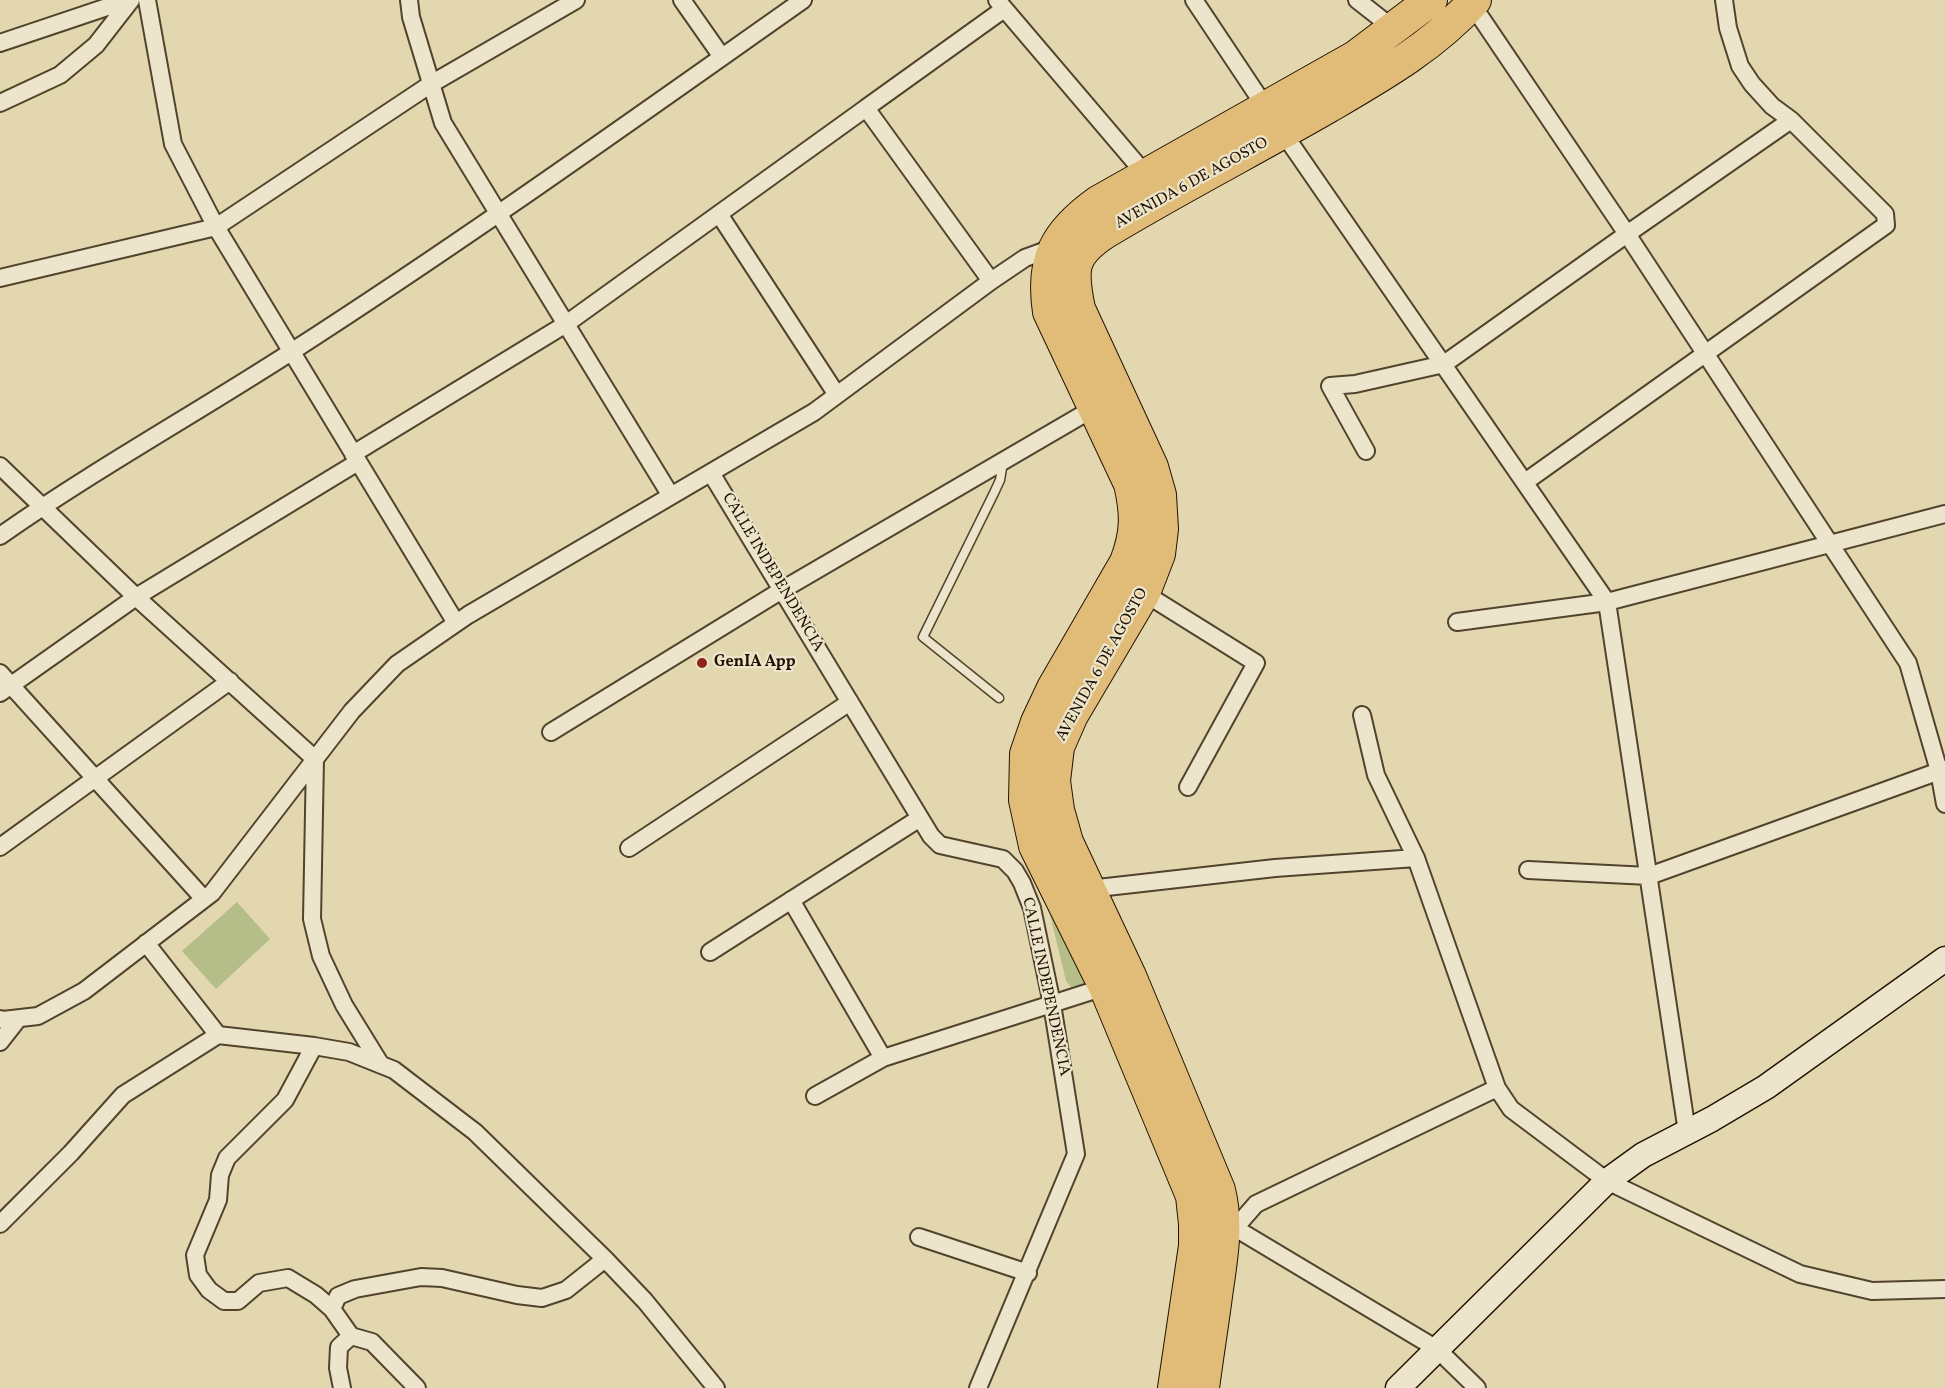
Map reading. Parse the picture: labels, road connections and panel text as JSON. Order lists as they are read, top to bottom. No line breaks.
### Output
{"streets":{"highway":["AVENIDA 6 DE AGOSTO"],"street":["CALLE INDEPENDENCIA"]},"places":["GenIA App"]}
